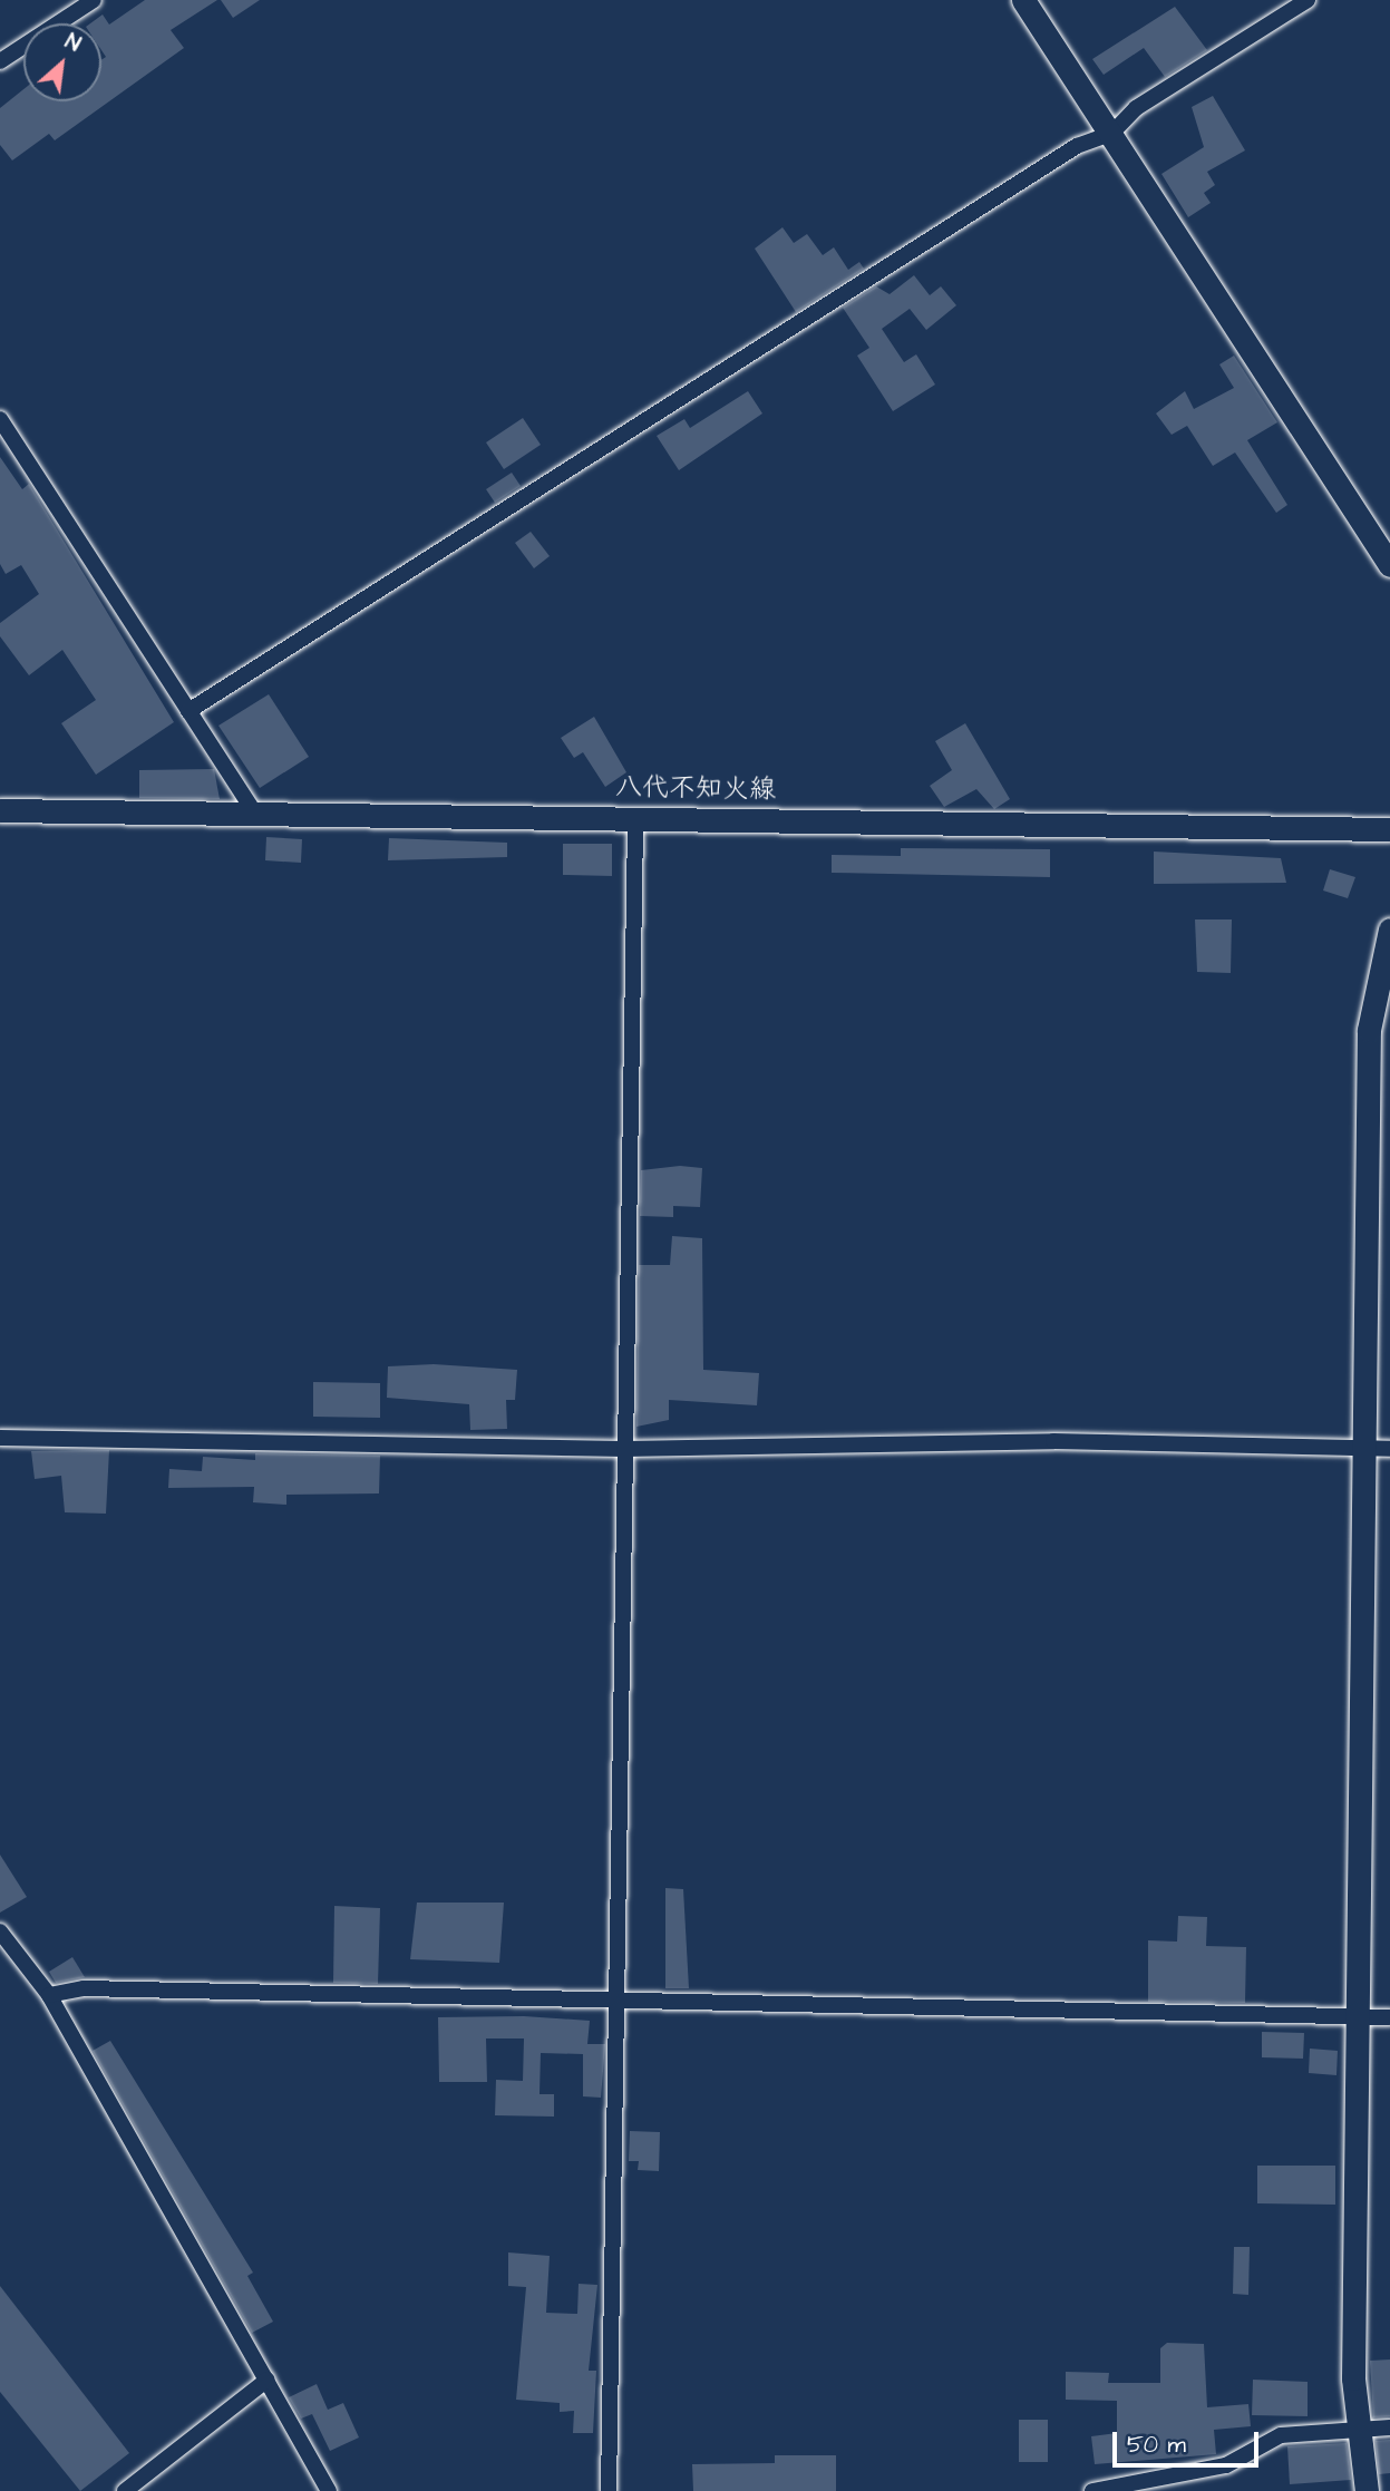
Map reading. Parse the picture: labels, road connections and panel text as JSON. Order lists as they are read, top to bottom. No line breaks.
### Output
{"streets":{"main road":["八代不知火線"]},"scale_bar":"50 m","north":"top right"}
